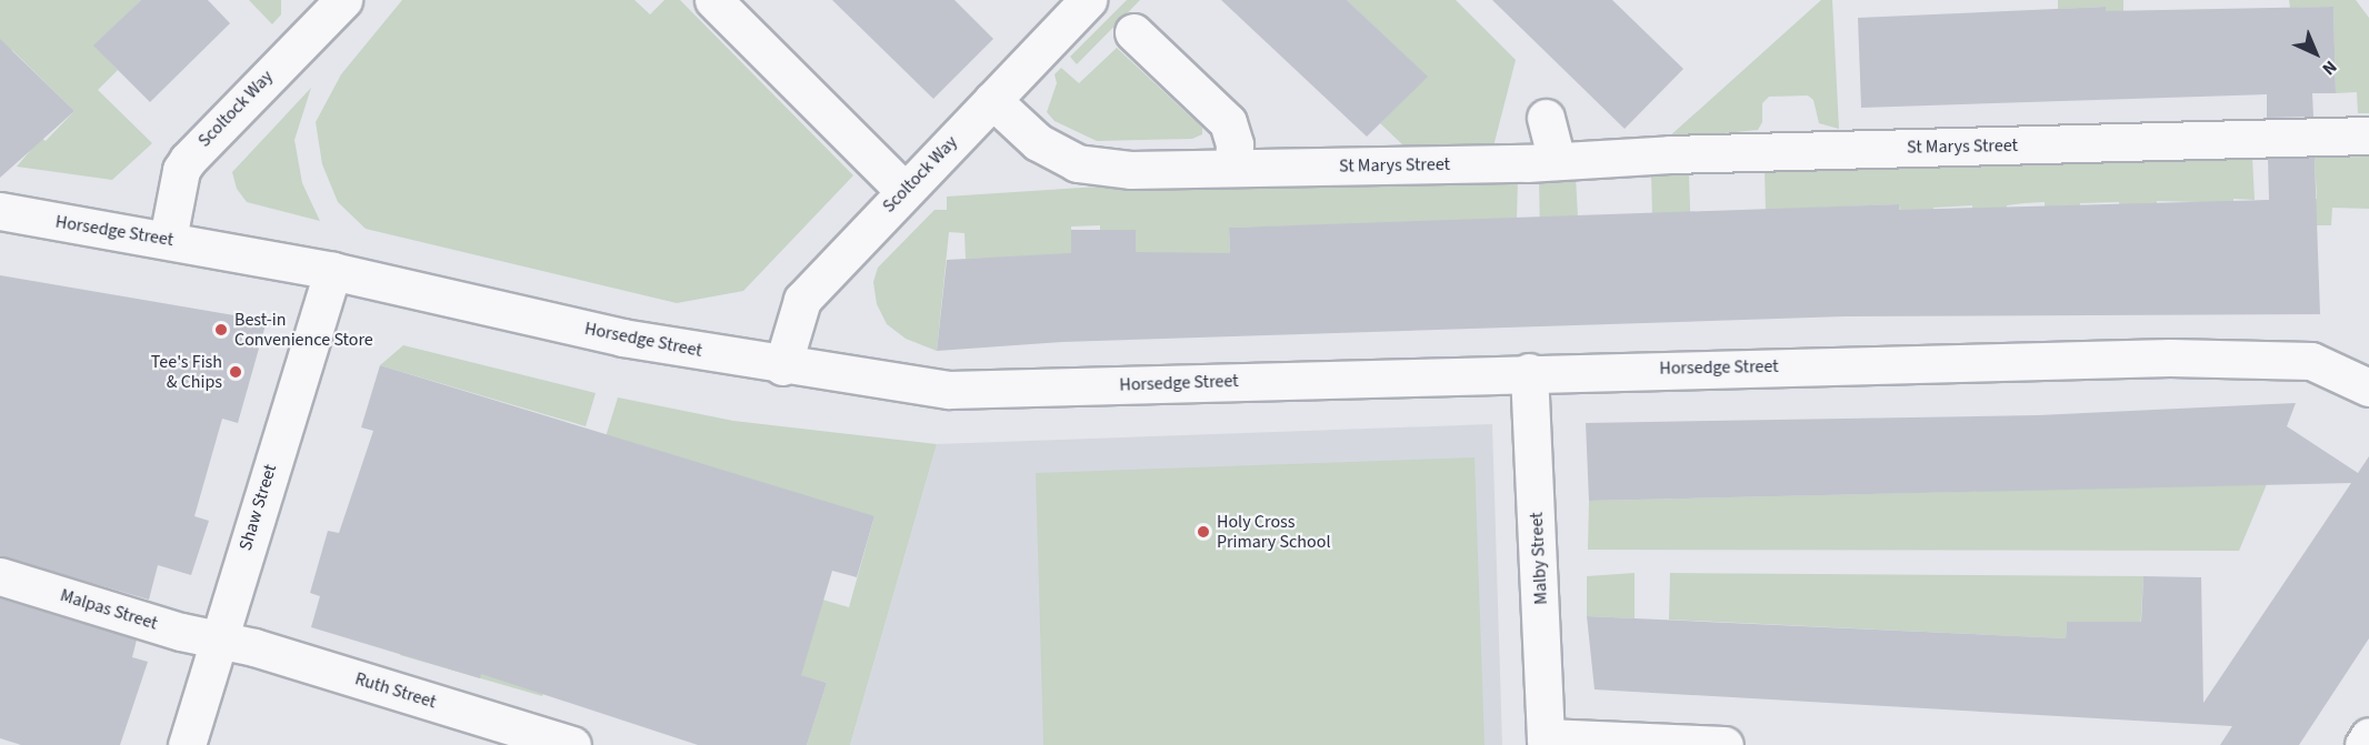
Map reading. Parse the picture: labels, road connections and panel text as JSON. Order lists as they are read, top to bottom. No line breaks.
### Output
{"streets":{"street":["Scoltock Way","St Marys Street","Horsedge Street","Shaw Street","Malby Street","Malpas Street","Ruth Street"]},"crossings":[["Scoltock Way","St Marys Street"],["Scoltock Way","Horsedge Street"],["Horsedge Street","Shaw Street"],["Horsedge Street","Malby Street"],["Shaw Street","Malpas Street"],["Shaw Street","Ruth Street"],["Malpas Street","Ruth Street"]],"places":["Best-in Convenience Store","Tee's Fish & Chips","Holy Cross Primary School"],"north":"bottom right"}
